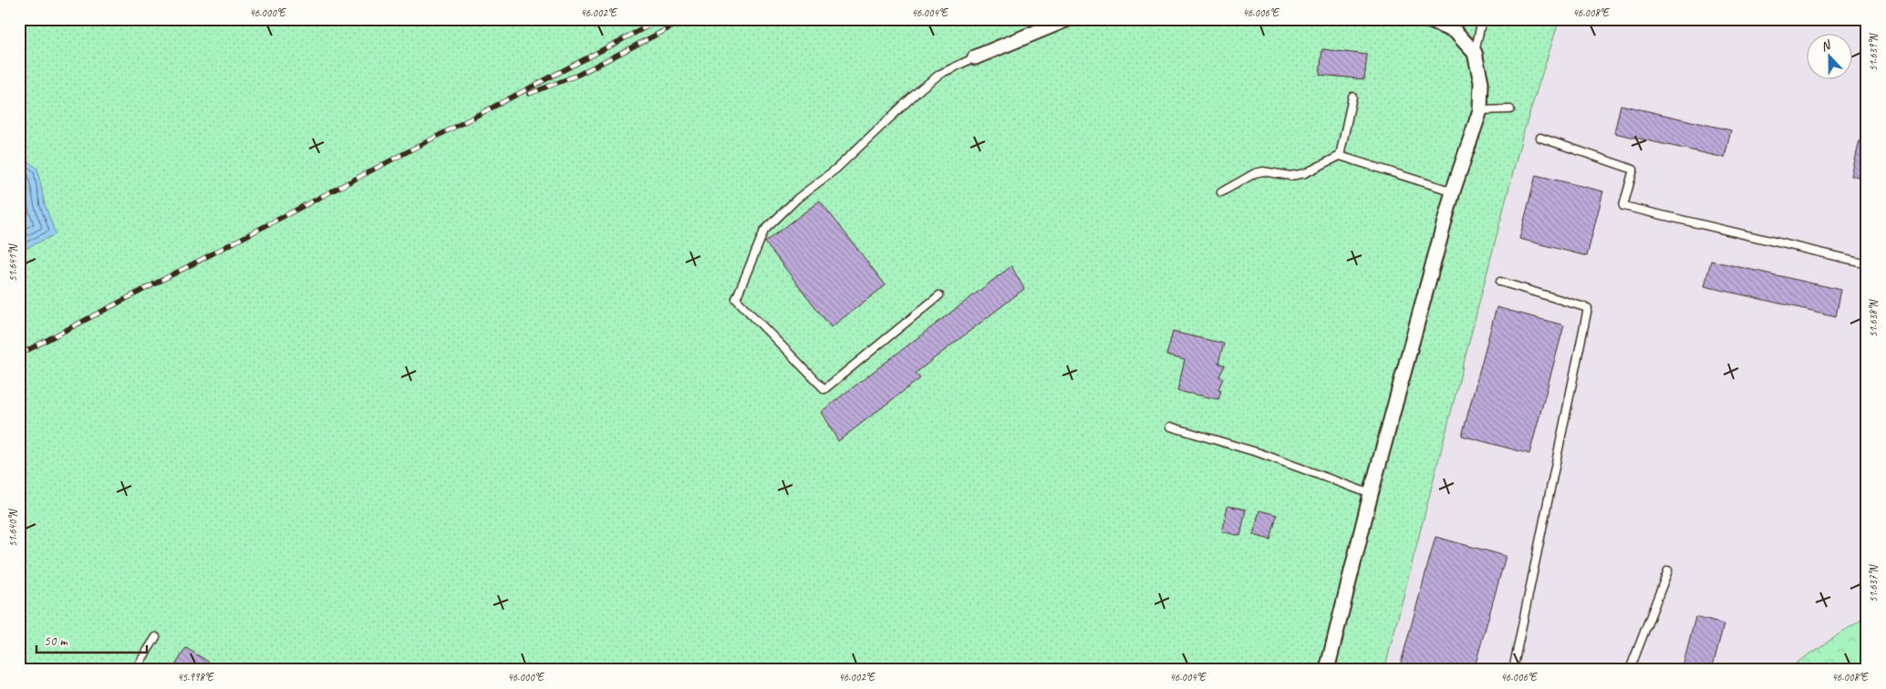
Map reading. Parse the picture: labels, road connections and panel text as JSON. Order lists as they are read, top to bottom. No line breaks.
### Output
{"scale_bar":"50 m","north":"top","coordinates":["46.000°E","46.002°E","46.004°E","46.006°E","46.008°E","51.639°N","51.641°N","51.638°N","51.640°N","51.637°N","45.998°E"]}
